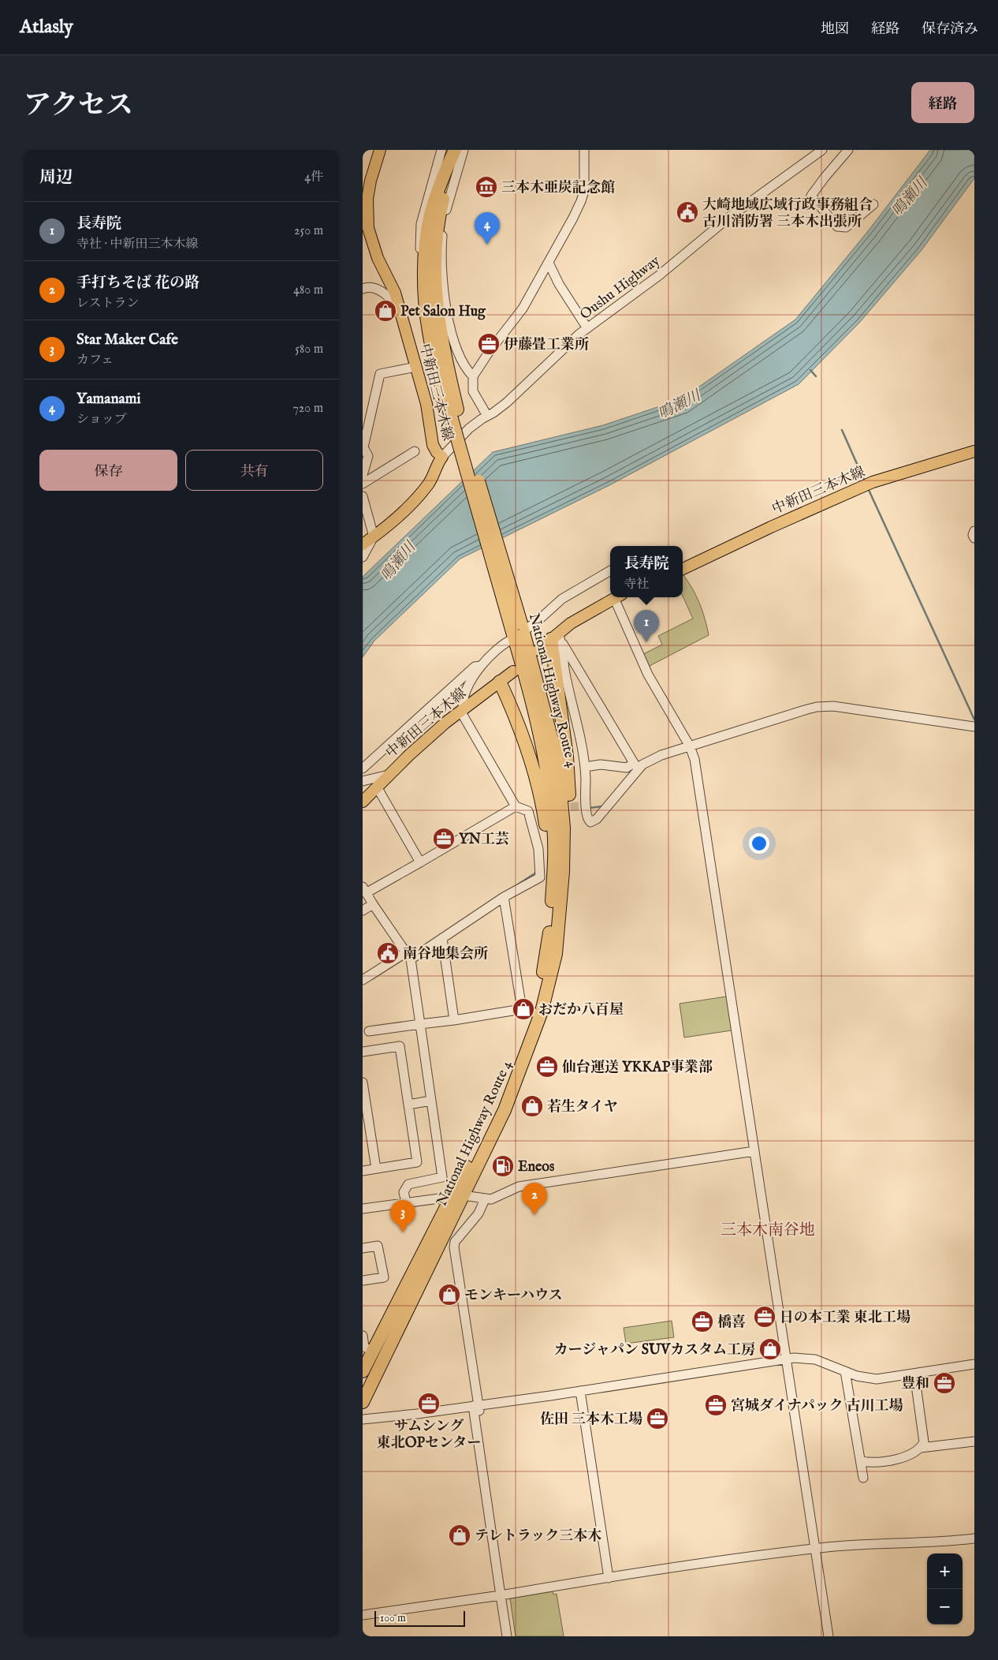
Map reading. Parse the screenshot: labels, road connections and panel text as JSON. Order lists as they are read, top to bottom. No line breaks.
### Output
{"streets":{"highway":["National Highway Route 4"],"main road":["中新田三本木線"],"street":["Oushu Highway"]},"crossings":[["Oushu Highway","中新田三本木線"]],"districts":["三本木南谷地"],"water":["鳴瀬川"],"places":{"museum":["三本木亜炭記念館"],"public building":["大崎地域広域行政事務組合 古川消防署 三本木出張所","南谷地集会所"],"shop":["Pet Salon Hug","おだか八百屋","若生タイヤ","モンキーハウス","カージャパン SUVカスタム工房","テレトラック三本木"],"office":["伊藤畳工業所","YN工芸","仙台運送 YKKAP事業部","日の本工業 東北工場","橋喜","豊和","サムシング 東北OPセンター","宮城ダイナパック 古川工場","佐田 三本木工場"],"fuel station":["Eneos"]},"scale_bar":"100 m","page":{"header":"Atlasly","nav":["地図","経路","保存済み"],"title":"アクセス","buttons":["経路",["保存","共有"]],"heading":["周辺","4件"],"list":[{"mark":"1","name":"長寿院","note":"寺社 · 中新田三本木線","value":"250 m"},{"mark":"2","name":"手打ちそば 花の路","note":"レストラン","value":"480 m"},{"mark":"3","name":"Star Maker Cafe","note":"カフェ","value":"580 m"},{"mark":"4","name":"Yamanami","note":"ショップ","value":"720 m"}],"pins":["4","1","2","3"],"popup":["長寿院","寺社"],"map_buttons":["+","−"],"scale":"100 m"}}
